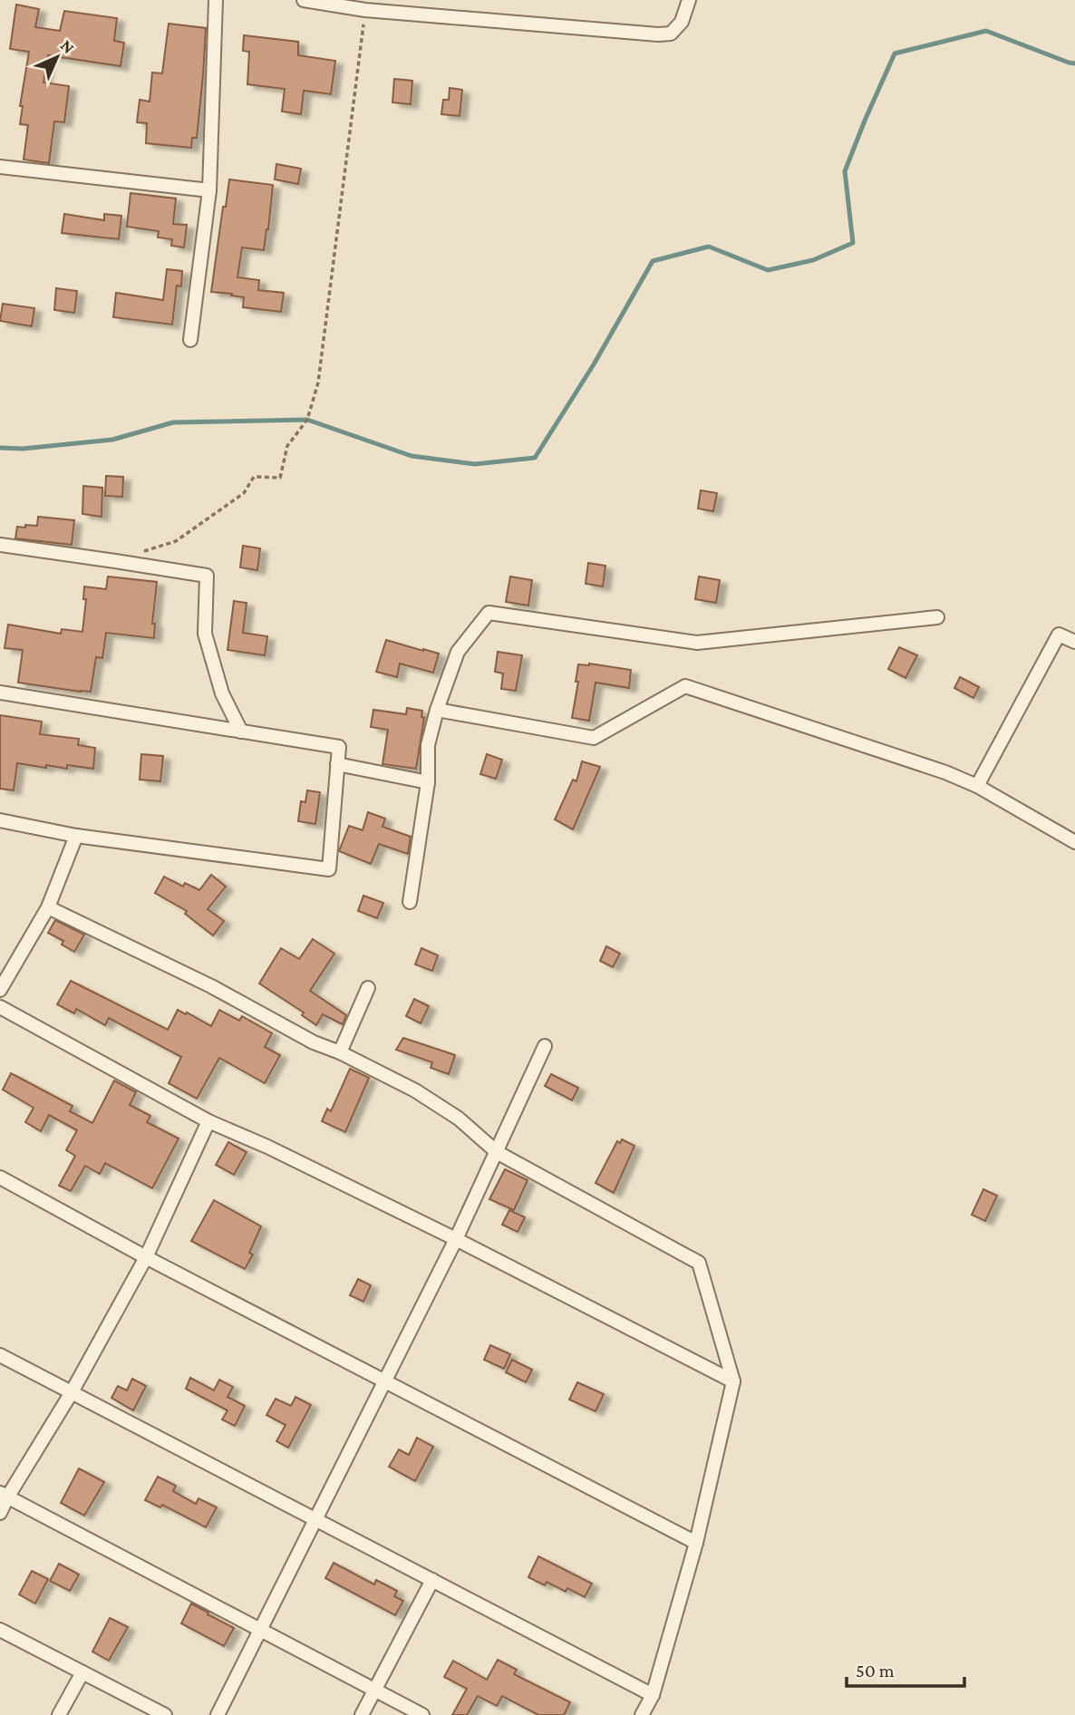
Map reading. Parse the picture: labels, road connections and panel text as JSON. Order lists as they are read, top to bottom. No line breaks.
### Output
{"scale_bar":"50 m","north":"top right"}
